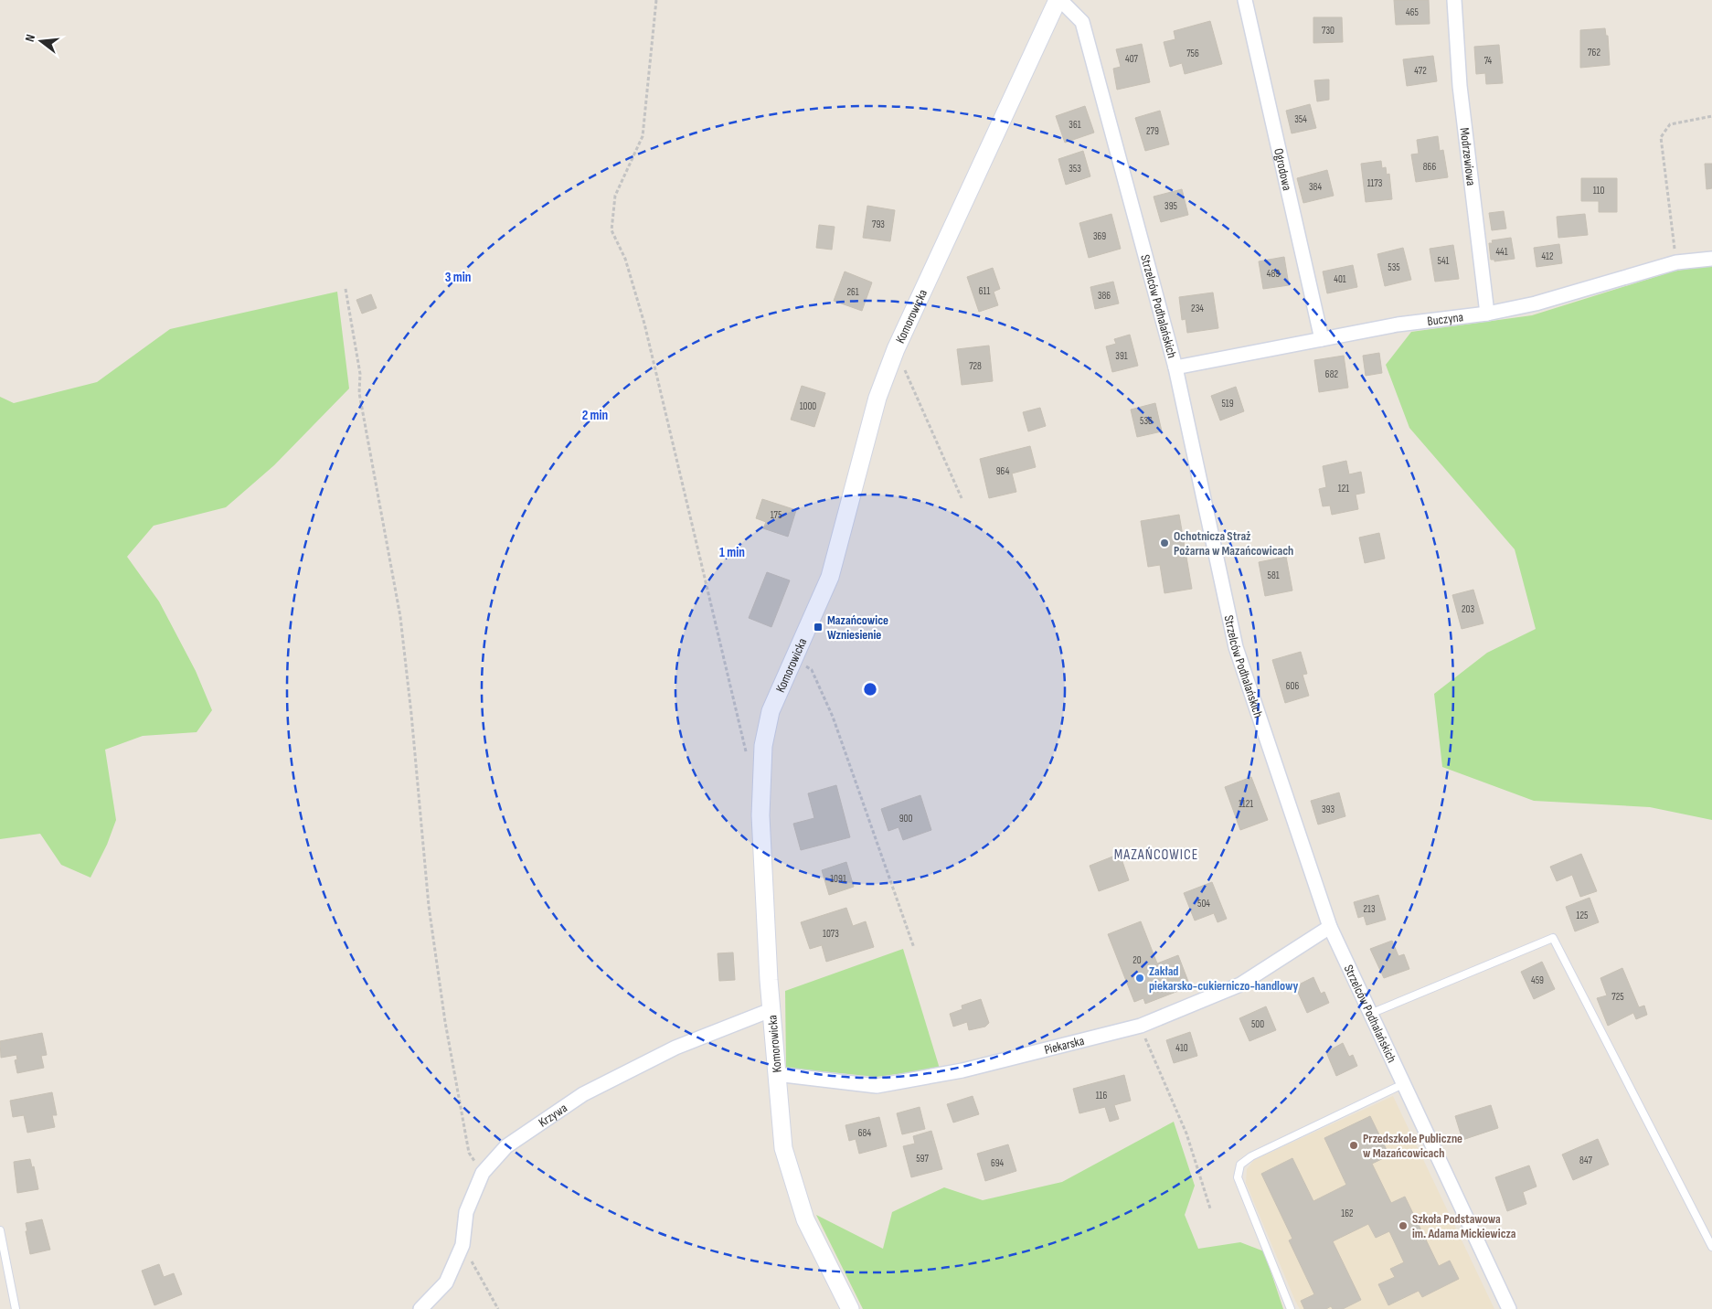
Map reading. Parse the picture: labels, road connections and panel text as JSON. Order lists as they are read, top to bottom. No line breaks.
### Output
{"streets":{"street":["Modrzewiowa","Ogrodowa","Strzelców Podhalańskich","Komorowicka","Buczyna","Piekarska","Krzywa"]},"crossings":[["Modrzewiowa","Buczyna"],["Ogrodowa","Buczyna"],["Strzelców Podhalańskich","Komorowicka"],["Strzelców Podhalańskich","Buczyna"],["Strzelców Podhalańskich","Piekarska"],["Komorowicka","Piekarska"],["Komorowicka","Krzywa"]],"districts":["MAZAŃCOWICE"],"places":{"other":["Ochotnicza Straż Pożarna w Mazańcowicach","Zakład piekarsko-cukierniczo-handlowy","Przedszkole Publiczne w Mazańcowicach","Szkoła Podstawowa im. Adama Mickiewicza"],"transit":["Mazańcowice Wzniesienie"]},"house_numbers":["465","730","762","756","407","74","472","354","361","279","866","353","1173","384","110","395","793","369","441","412","541","535","489","401","611","261","386","234","391","728","682","519","1000","536","964","121","175","581","203","606","1121","393","900","1091","504","213","125","1073","20","459","725","500","410","116","684","597","847","694","162"],"north":"left","rings":["3 min","2 min","1 min"]}
